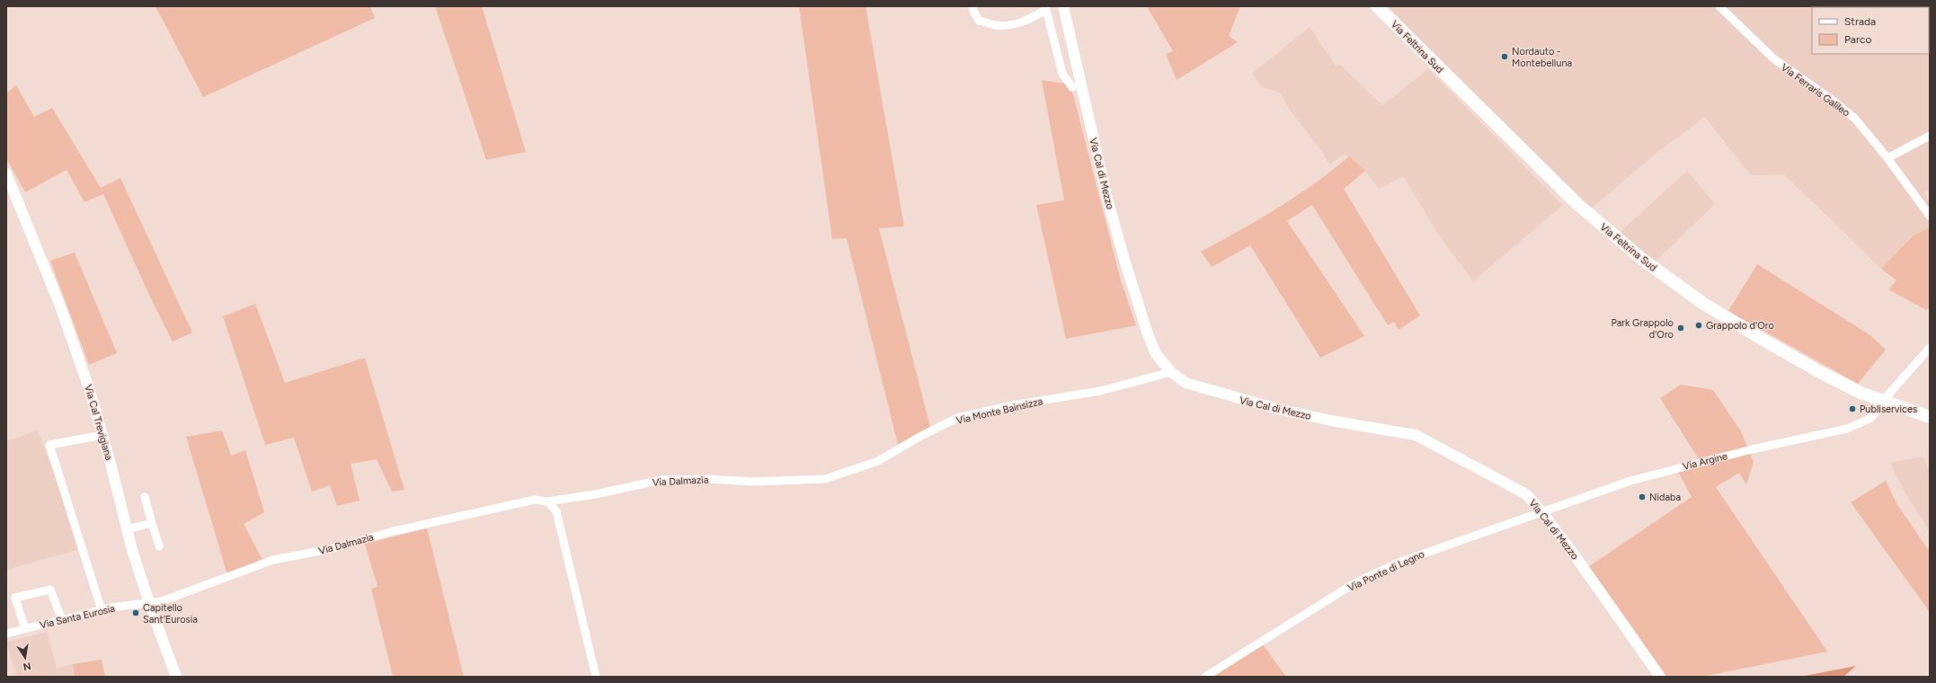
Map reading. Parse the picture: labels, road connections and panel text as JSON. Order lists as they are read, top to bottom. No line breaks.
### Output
{"streets":{"main road":["Via Feltrina Sud"],"street":["Via Ferraris Galileo","Via Cal di Mezzo","Via Monte Bainsizza","Via Cal Trevigiana","Via Argine","Via Dalmazia","Via Ponte di Legno","Via Santa Eurosia"]},"crossings":[["Via Feltrina Sud","Via Argine"],["Via Cal di Mezzo","Via Monte Bainsizza"],["Via Cal di Mezzo","Via Argine"],["Via Cal di Mezzo","Via Ponte di Legno"],["Via Monte Bainsizza","Via Dalmazia"],["Via Cal Trevigiana","Via Dalmazia"],["Via Cal Trevigiana","Via Santa Eurosia"],["Via Argine","Via Ponte di Legno"],["Via Dalmazia","Via Santa Eurosia"]],"places":["Nordauto - Montebelluna","Grappolo d'Oro","Park Grappolo d'Oro","Publiservices","Nidaba","Capitello Sant'Eurosia"],"legend":["Strada","Parco"],"north":"bottom"}
